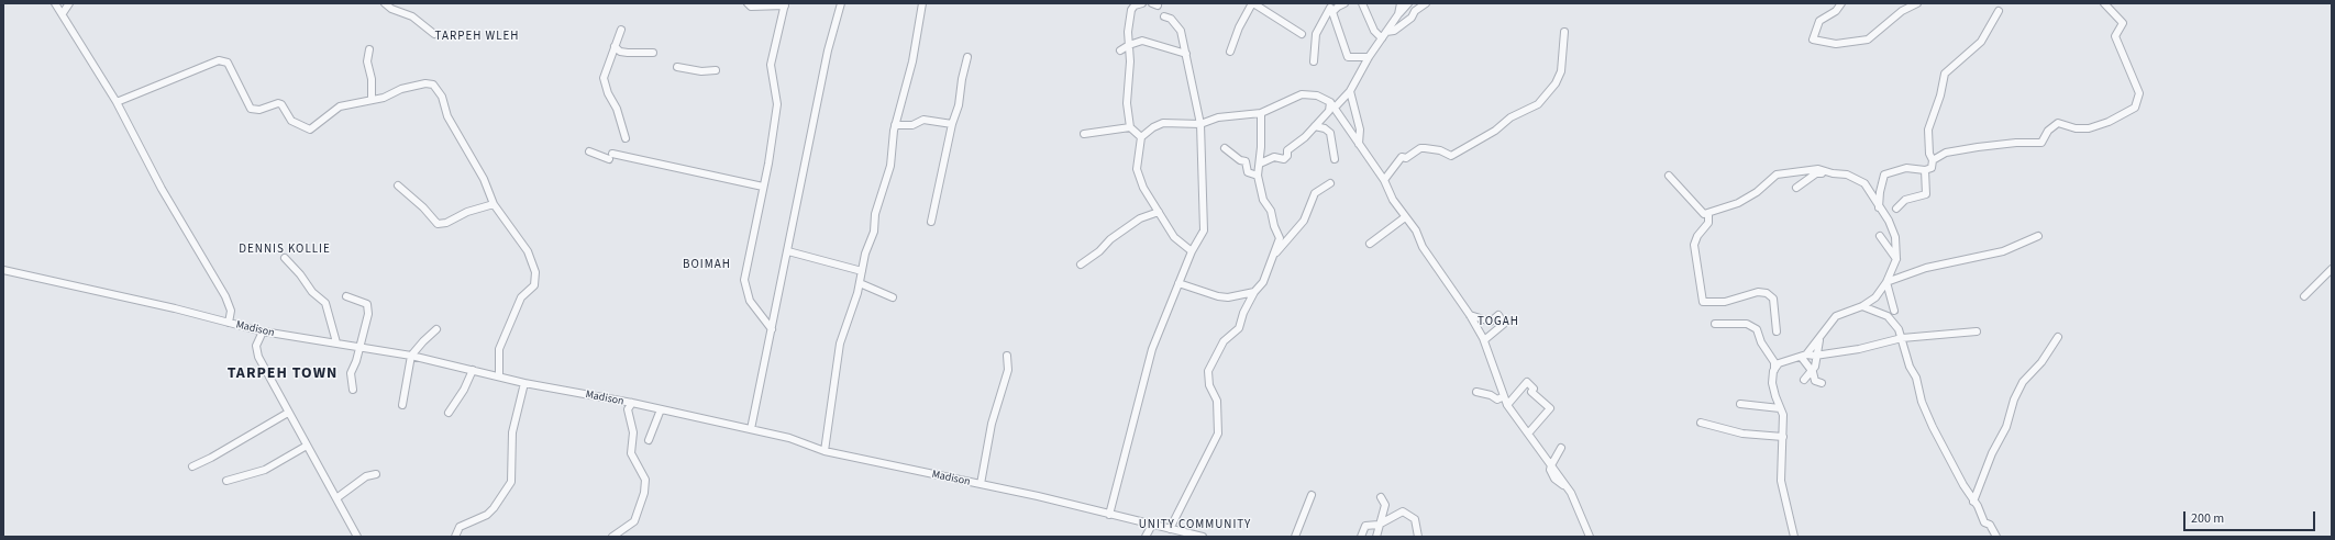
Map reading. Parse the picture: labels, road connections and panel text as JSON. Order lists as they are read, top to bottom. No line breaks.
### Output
{"streets":{"street":["Madison"]},"districts":["TARPEH WLEH","DENNIS KOLLIE","BOIMAH","TOGAH","TARPEH TOWN","UNITY COMMUNITY"],"scale_bar":"200 m"}
